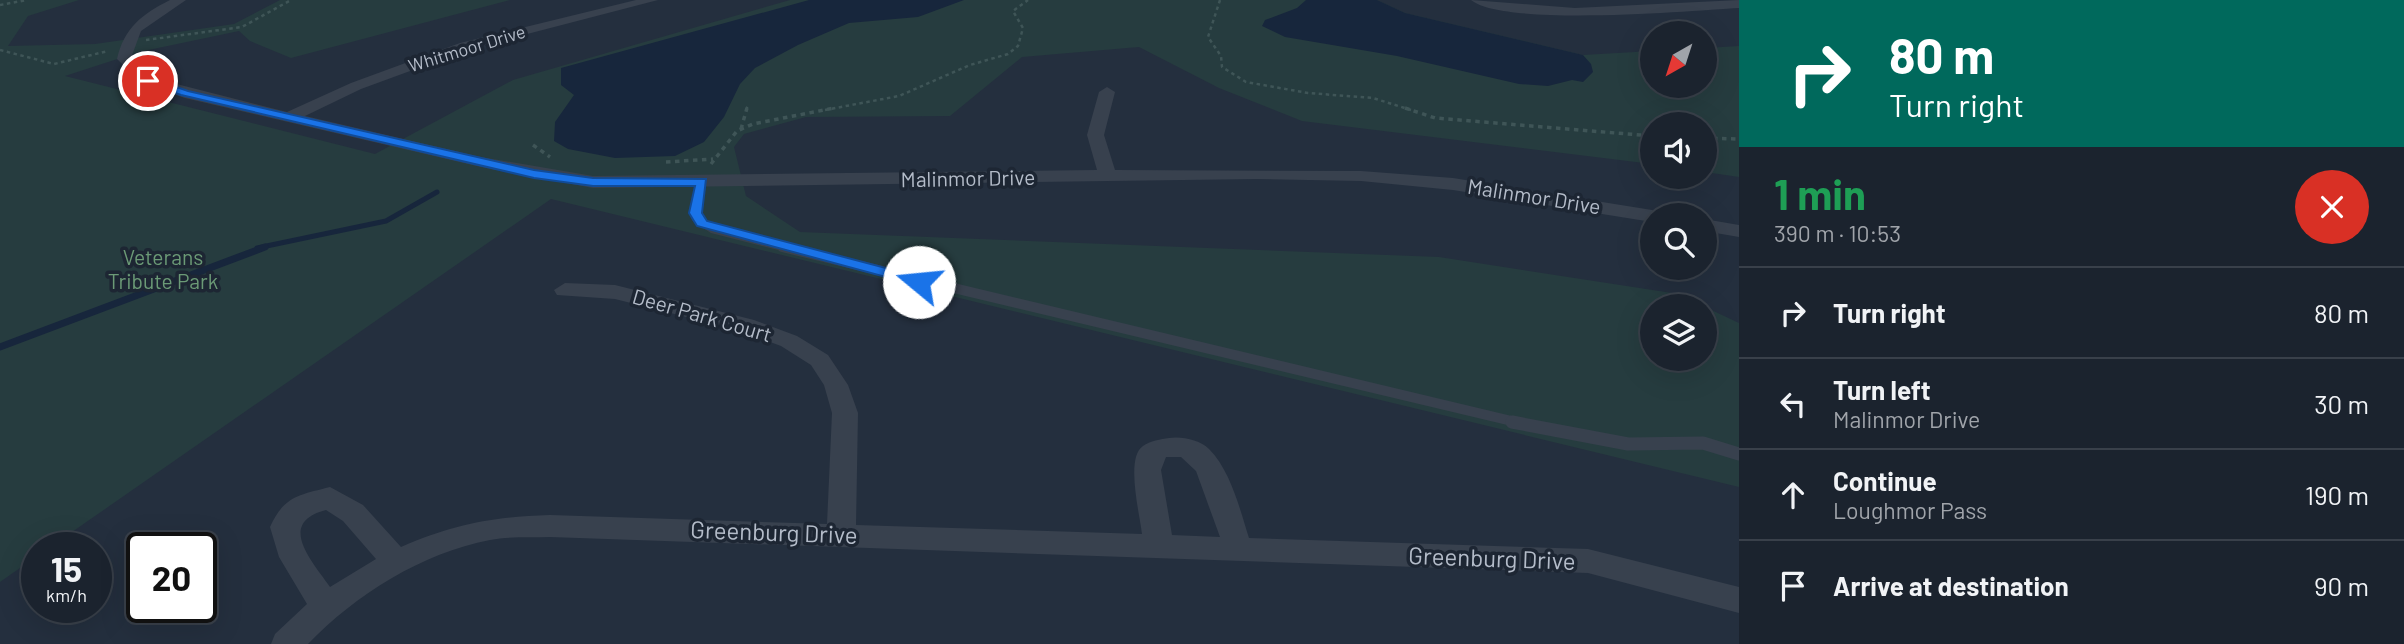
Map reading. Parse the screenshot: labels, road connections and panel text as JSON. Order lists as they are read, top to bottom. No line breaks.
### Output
{"streets":{"street":["Whitmoor Drive","Malinmor Drive","Deer Park Court","Greenburg Drive"]},"crossings":[["Whitmoor Drive","Malinmor Drive"],["Deer Park Court","Greenburg Drive"]],"parks":["Veterans Tribute Park"],"north":"bottom left","page":{"turn":["80 m","Turn right"],"heading":["1 min","390 m · 10:53"],"list":[{"name":"Turn right","value":"80 m"},{"name":"Turn left","note":"Malinmor Drive","value":"30 m"},{"name":"Continue","note":"Loughmor Pass","value":"190 m"},{"name":"Arrive at destination","value":"90 m"}],"speed":"15 km/h","limit":"20"}}
